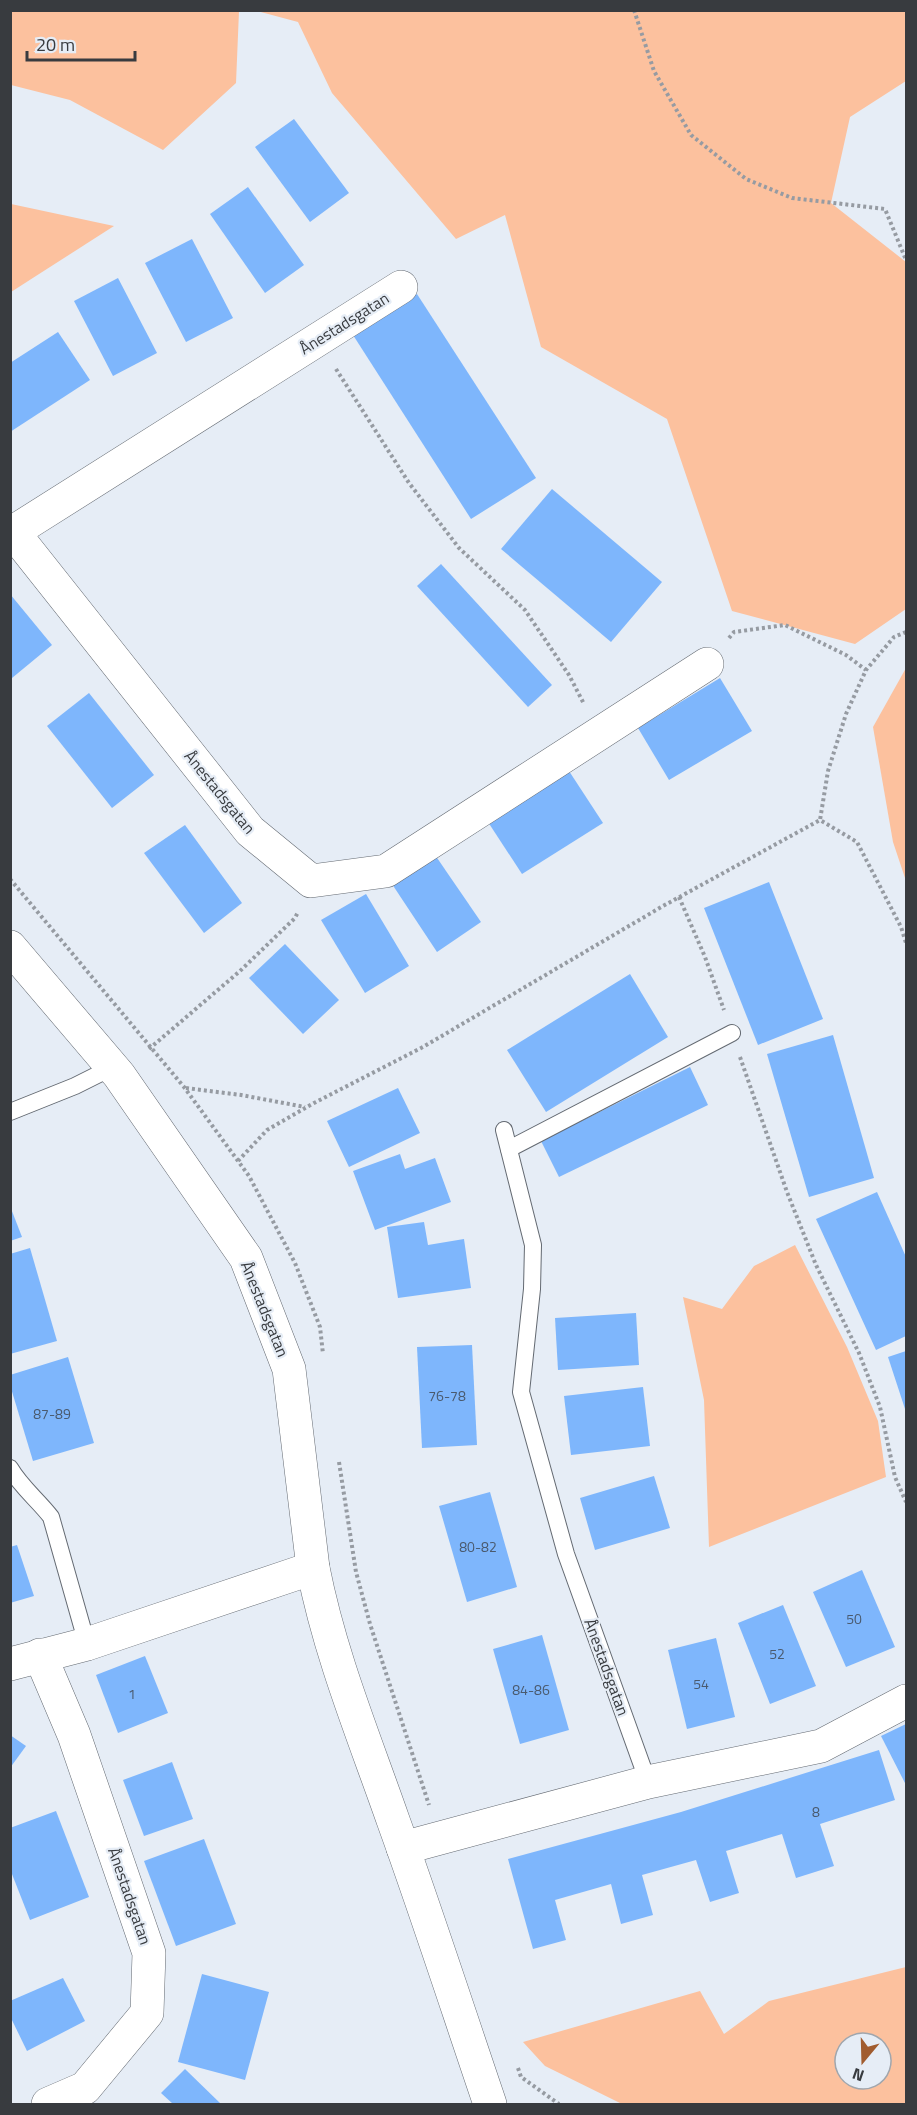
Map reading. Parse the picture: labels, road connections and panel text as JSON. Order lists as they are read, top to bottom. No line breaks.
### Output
{"streets":{"street":["Ånestadsgatan"]},"house_numbers":["76-78","87-89","80-82","50","52","54","84-86","1","8"],"scale_bar":"20 m","north":"bottom"}
